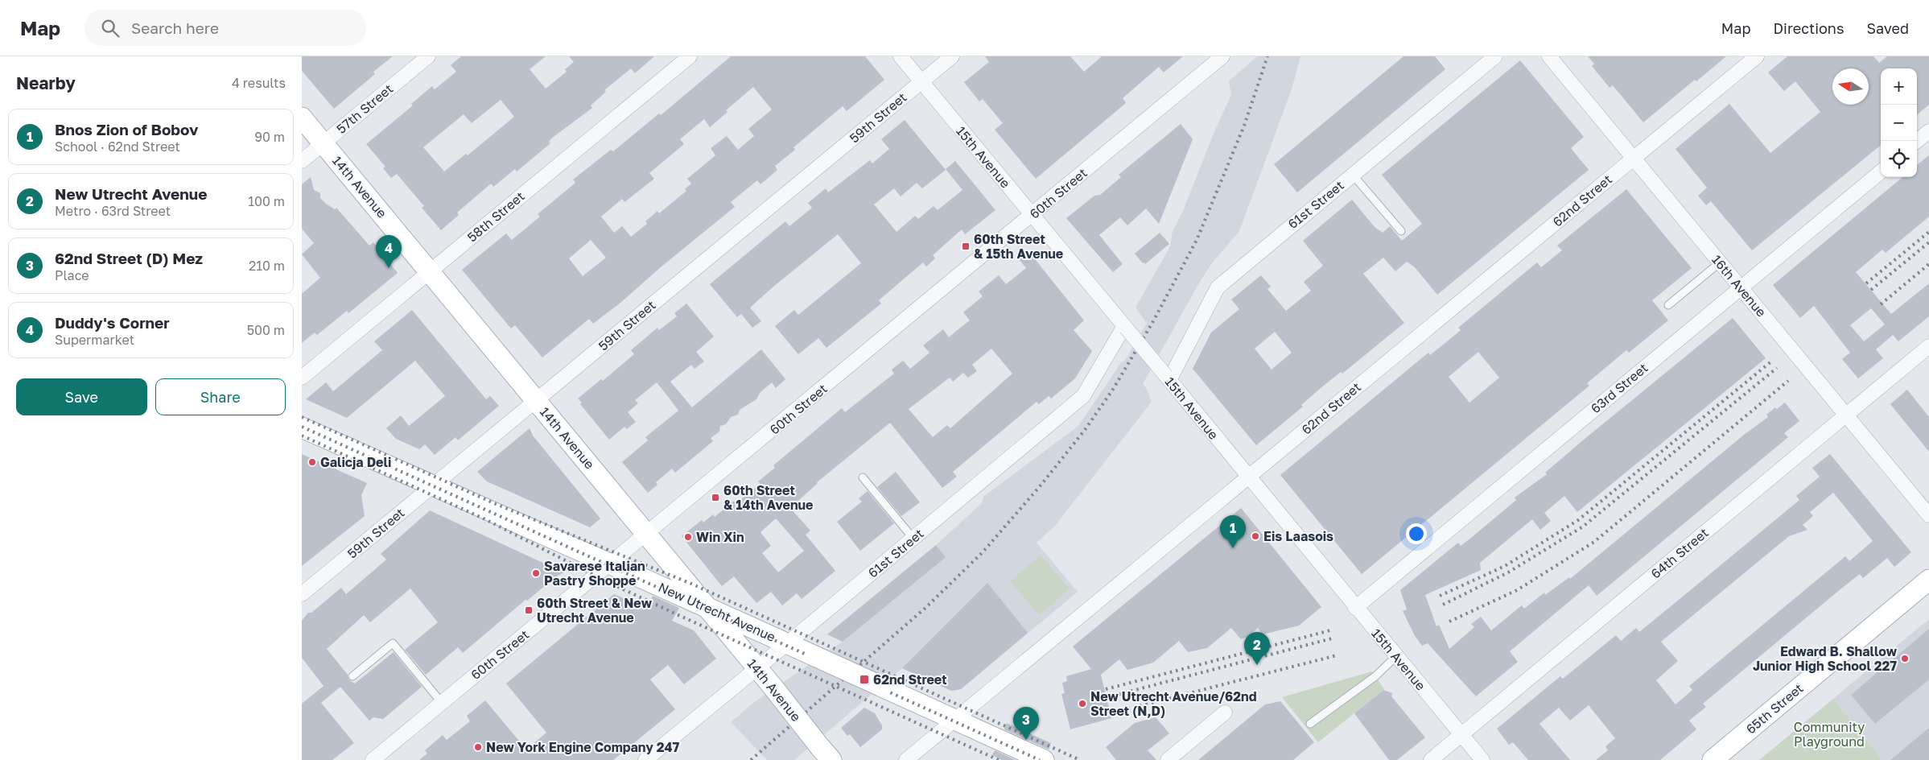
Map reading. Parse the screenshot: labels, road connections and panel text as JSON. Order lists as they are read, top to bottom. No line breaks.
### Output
{"streets":{"main road":["14th Avenue","New Utrecht Avenue","65th Street"],"street":["57th Street","59th Street","15th Avenue","60th Street","62nd Street","61st Street","58th Street","16th Avenue","63rd Street","64th Street"]},"crossings":[["57th Street","14th Avenue"],["59th Street","15th Avenue"],["59th Street","14th Avenue"],["59th Street","New Utrecht Avenue"],["15th Avenue","60th Street"],["15th Avenue","62nd Street"],["15th Avenue","61st Street"],["15th Avenue","63rd Street"],["15th Avenue","64th Street"],["14th Avenue","60th Street"],["14th Avenue","61st Street"],["14th Avenue","58th Street"],["14th Avenue","New Utrecht Avenue"],["60th Street","New Utrecht Avenue"],["62nd Street","16th Avenue"],["62nd Street","New Utrecht Avenue"],["61st Street","New Utrecht Avenue"],["16th Avenue","63rd Street"],["16th Avenue","64th Street"]],"parks":["Community Playground"],"places":{"transit":["60th Street & 15th Avenue","60th Street & 14th Avenue","60th Street & New Utrecht Avenue","62nd Street"],"other":["Galicja Deli","Eis Laasois","Win Xin","Savarese Italian Pastry Shoppe","Edward B. Shallow Junior High School 227","New Utrecht Avenue/62nd Street (N,D)","New York Engine Company 247"]},"north":"left","page":{"header":"Map","search":"Search here","nav":["Map","Directions","Saved"],"heading":["Nearby","4 results"],"map_buttons":["+","−"],"list":[{"mark":"1","name":"Bnos Zion of Bobov","note":"School · 62nd Street","value":"90 m"},{"mark":"2","name":"New Utrecht Avenue","note":"Metro · 63rd Street","value":"100 m"},{"mark":"3","name":"62nd Street (D) Mez","note":"Place","value":"210 m"},{"mark":"4","name":"Duddy's Corner","note":"Supermarket","value":"500 m"}],"pins":["4","1","2","3"],"buttons":["Save","Share"]}}
